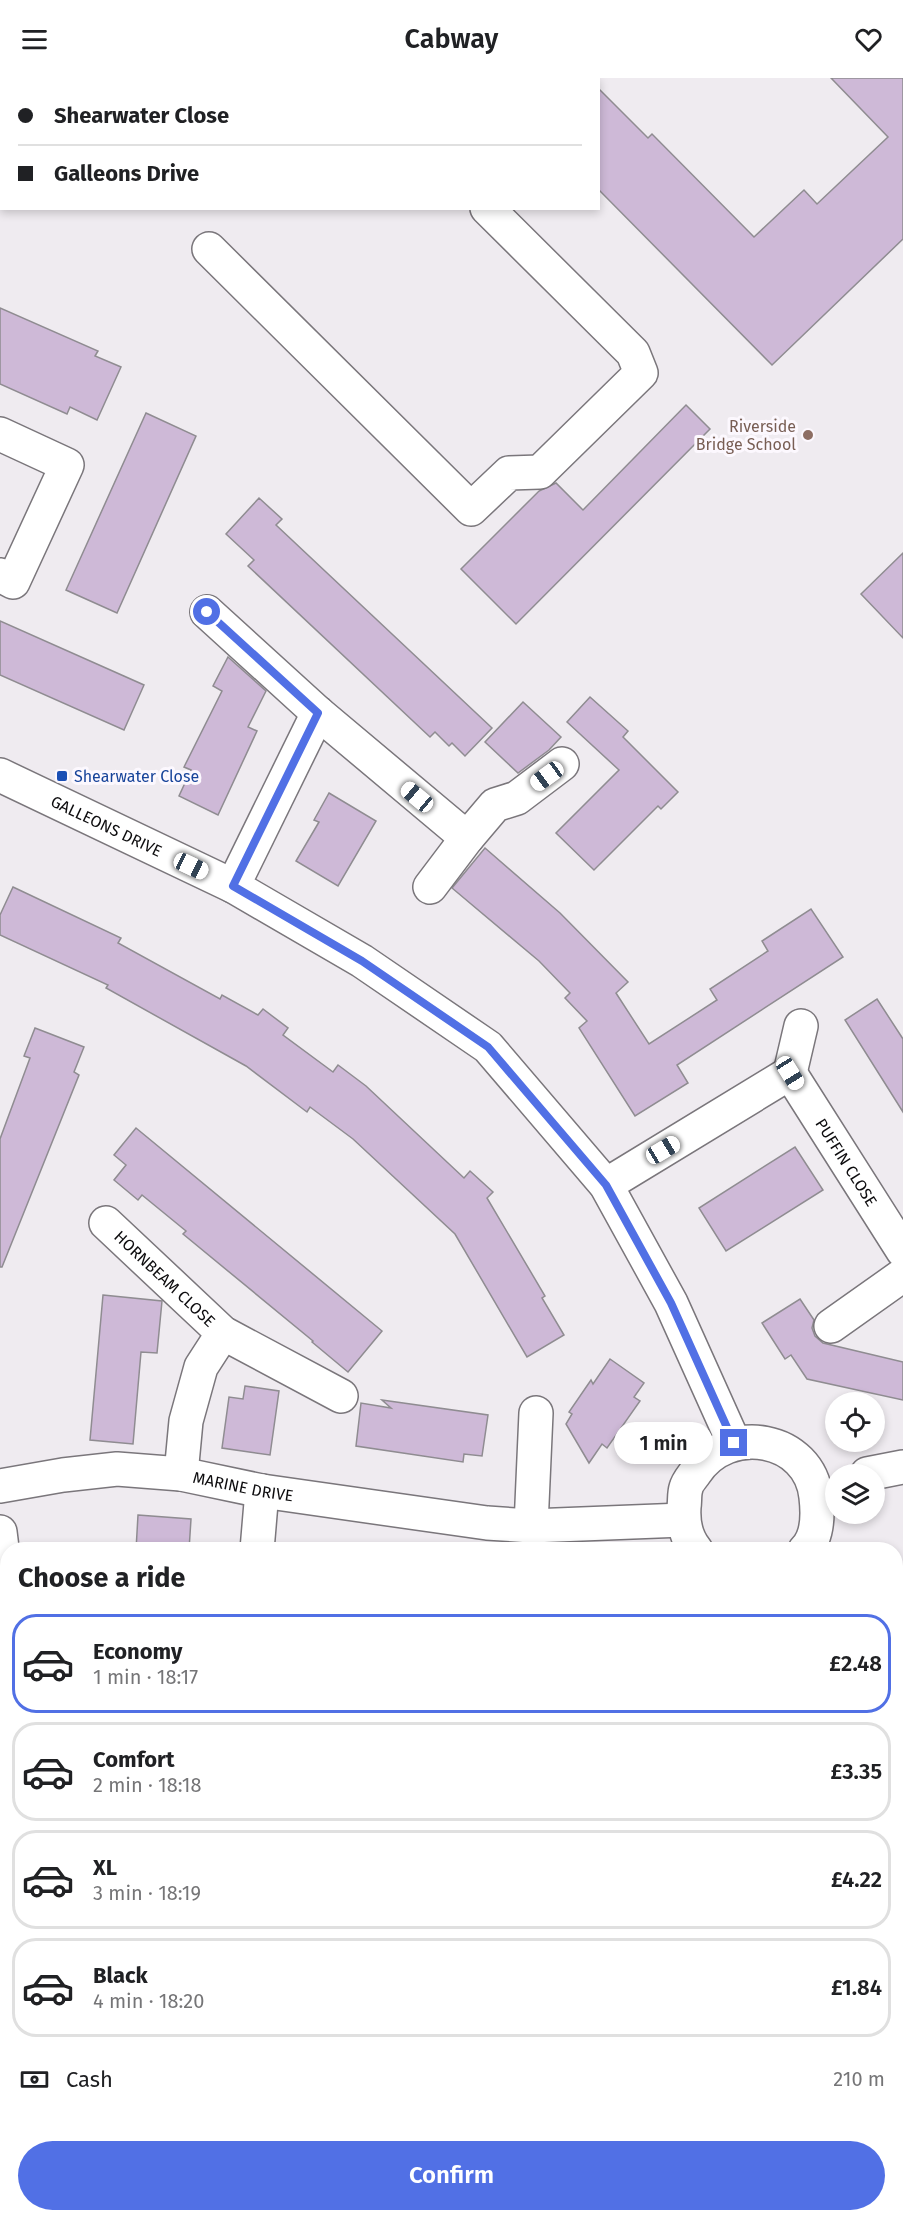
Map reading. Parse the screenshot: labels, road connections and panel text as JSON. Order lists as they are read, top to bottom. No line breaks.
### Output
{"streets":{"street":["GALLEONS DRIVE","PUFFIN CLOSE","HORNBEAM CLOSE","MARINE DRIVE"]},"crossings":[["HORNBEAM CLOSE","MARINE DRIVE"]],"places":{"other":["Riverside Bridge School"],"transit":["Shearwater Close"]},"page":{"header":"Cabway","banner":["Shearwater Close","Galleons Drive"],"bubble":"1 min","heading":"Choose a ride","list":[{"name":"Economy","note":"1 min · 18:17","value":"£2.48"},{"name":"Comfort","note":"2 min · 18:18","value":"£3.35"},{"name":"XL","note":"3 min · 18:19","value":"£4.22"},{"name":"Black","note":"4 min · 18:20","value":"£1.84"}],"pay":["Cash","210 m"],"buttons":"Confirm"}}
